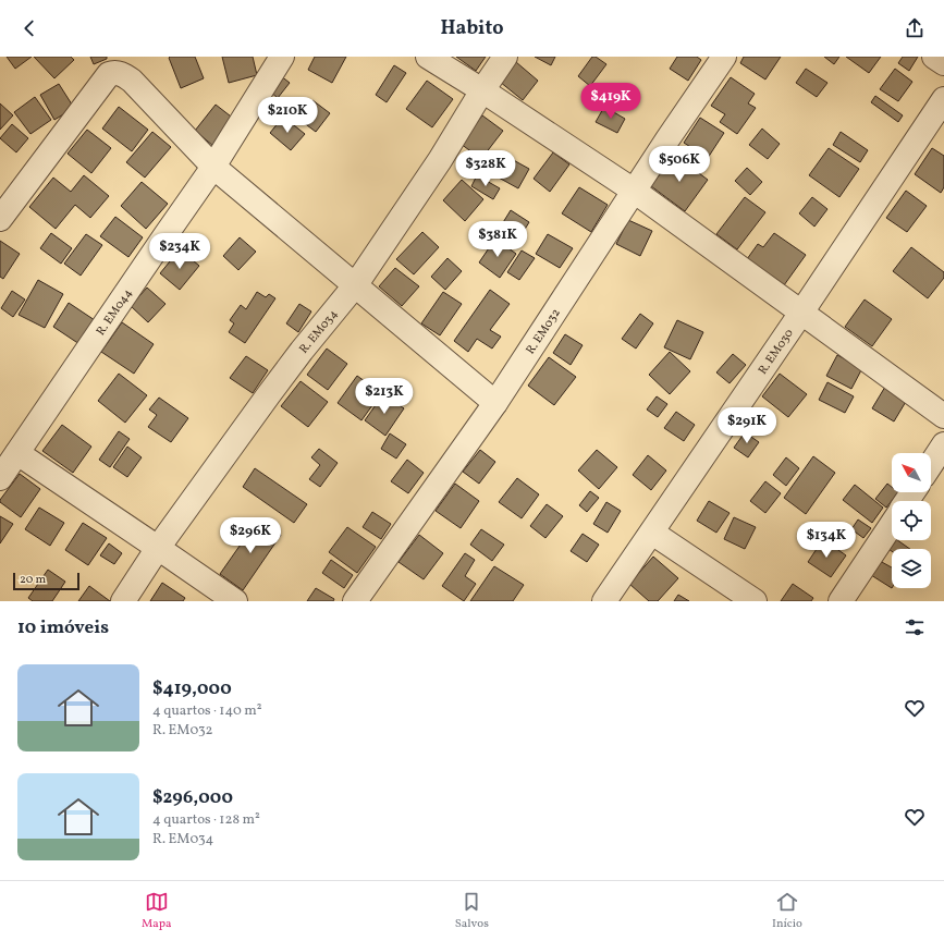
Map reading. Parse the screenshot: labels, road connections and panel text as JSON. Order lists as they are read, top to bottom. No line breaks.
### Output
{"streets":{"street":["R. EM044","R. EM034","R. EM032","R. EM030"]},"scale_bar":"20 m","north":"top left","page":{"header":"Habito","price":["$419K","$210K","$506K","$328K","$381K","$234K","$213K","$291K","$296K","$134K"],"scale":"20 m","heading":"10 imóveis","list":[{"name":"$419,000","note":"4 quartos · 140 m² · R. EM032"},{"name":"$296,000","note":"4 quartos · 128 m² · R. EM034"}],"tabs":["Mapa","Salvos","Início"]}}
